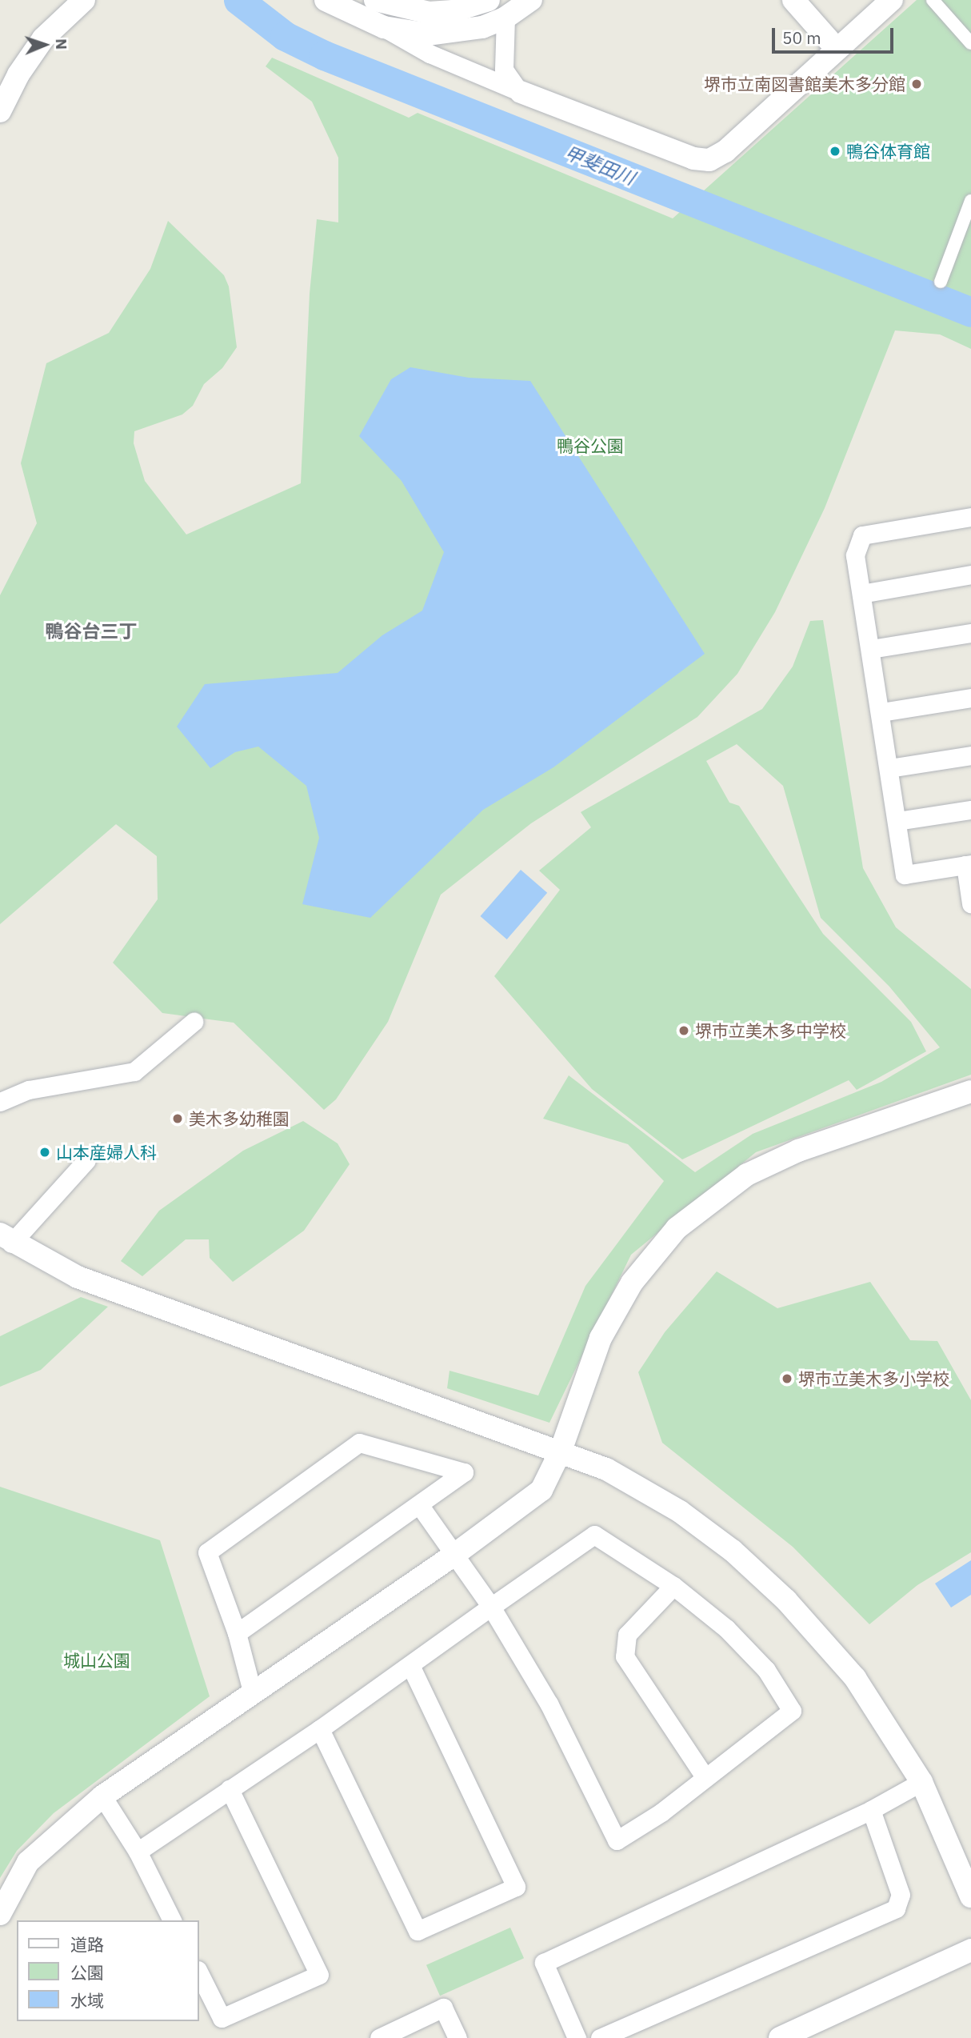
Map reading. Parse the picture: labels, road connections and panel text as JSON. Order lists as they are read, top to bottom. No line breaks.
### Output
{"districts":["鴨谷台三丁"],"water":["甲斐田川"],"parks":["鴨谷公園","城山公園"],"places":["堺市立南図書館美木多分館","鴨谷体育館","堺市立美木多中学校","美木多幼稚園","山本産婦人科","堺市立美木多小学校"],"legend":["道路","公園","水域"],"scale_bar":"50 m","north":"right"}
